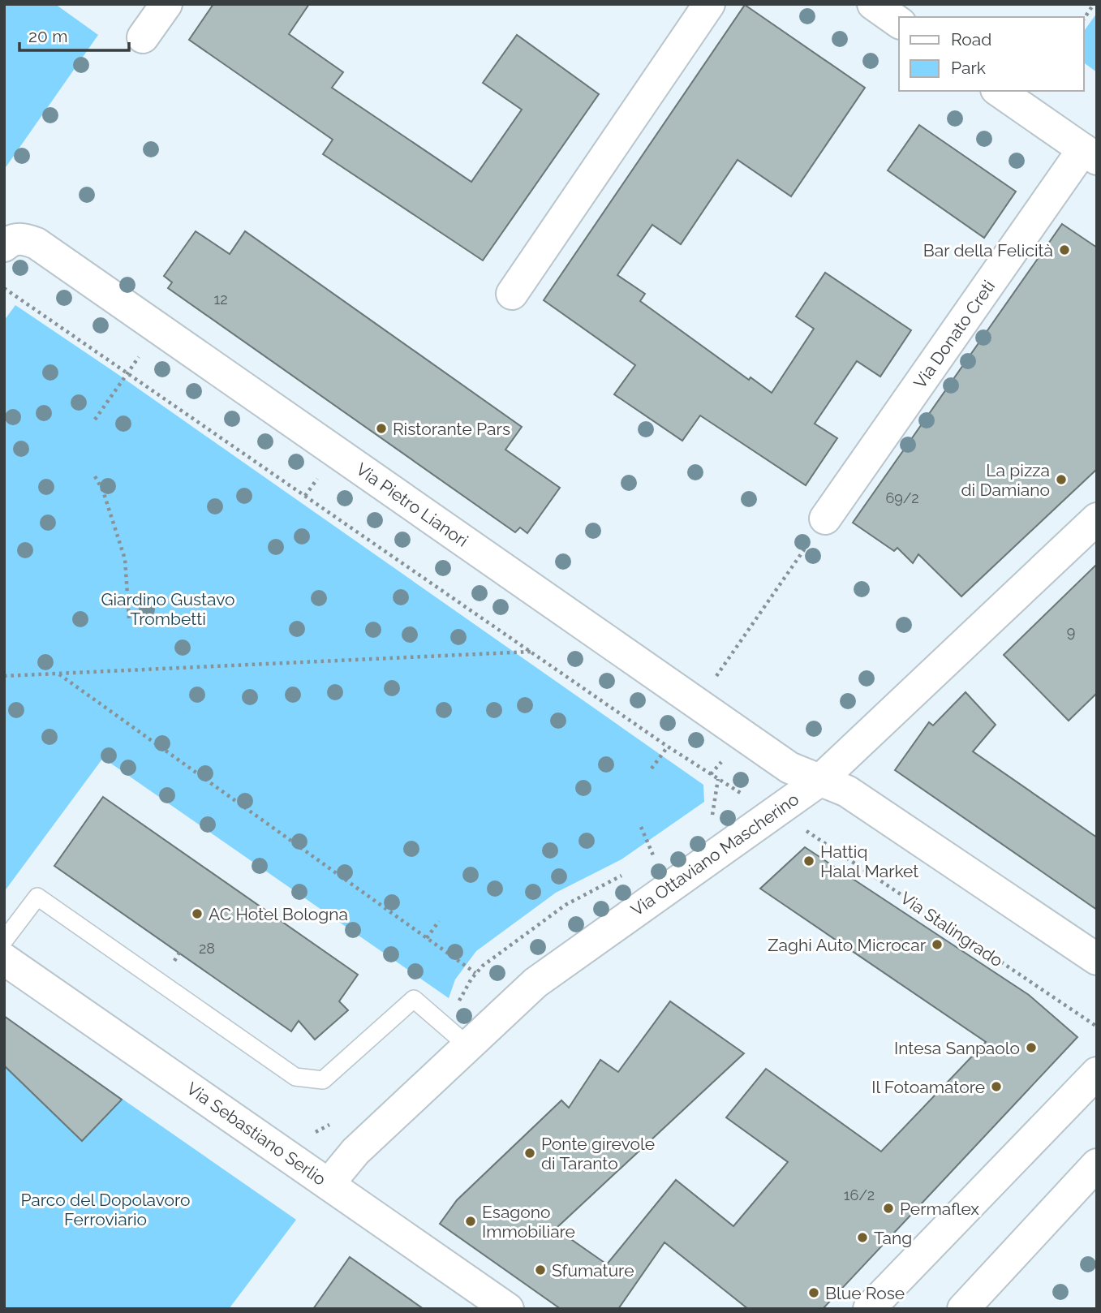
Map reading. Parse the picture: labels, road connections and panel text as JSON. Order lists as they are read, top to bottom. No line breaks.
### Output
{"streets":{"street":["Via Donato Creti","Via Pietro Lianori","Via Ottaviano Mascherino","Via Sebastiano Serlio"],"path":["Via Stalingrado"]},"crossings":[["Via Pietro Lianori","Via Ottaviano Mascherino"],["Via Ottaviano Mascherino","Via Sebastiano Serlio"]],"parks":["Giardino Gustavo Trombetti","Parco del Dopolavoro Ferroviario"],"places":["Bar della Felicità","Ristorante Pars","La pizza di Damiano","Hattiq Halal Market","AC Hotel Bologna","Zaghi Auto Microcar","Intesa Sanpaolo","Il Fotoamatore","Ponte girevole di Taranto","Permaflex","Esagono Immobiliare","Tang","Sfumature","Blue Rose"],"house_numbers":["12","69/2","9","28","16/2"],"legend":["Road","Park"],"scale_bar":"20 m"}
